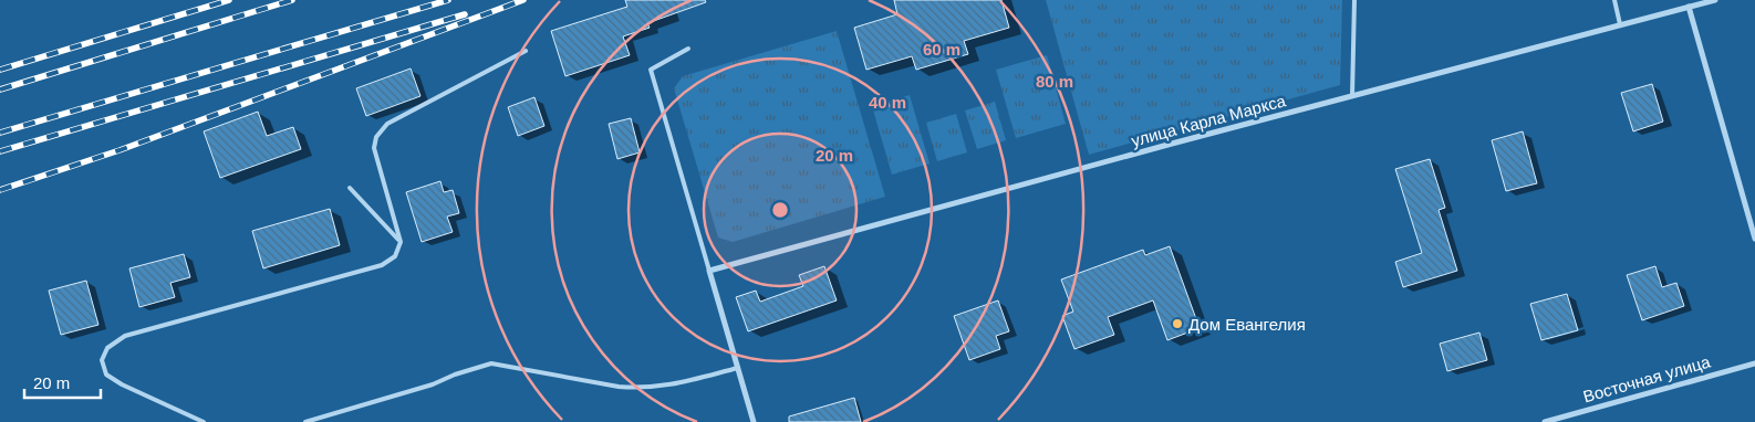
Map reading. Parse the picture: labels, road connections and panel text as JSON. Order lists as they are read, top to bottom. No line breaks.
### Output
{"streets":{"street":["улица Карла Маркса","Восточная улица"]},"places":["Дом Евангелия"],"scale_bar":"20 m","rings":["60 m","80 m","40 m","20 m"]}
